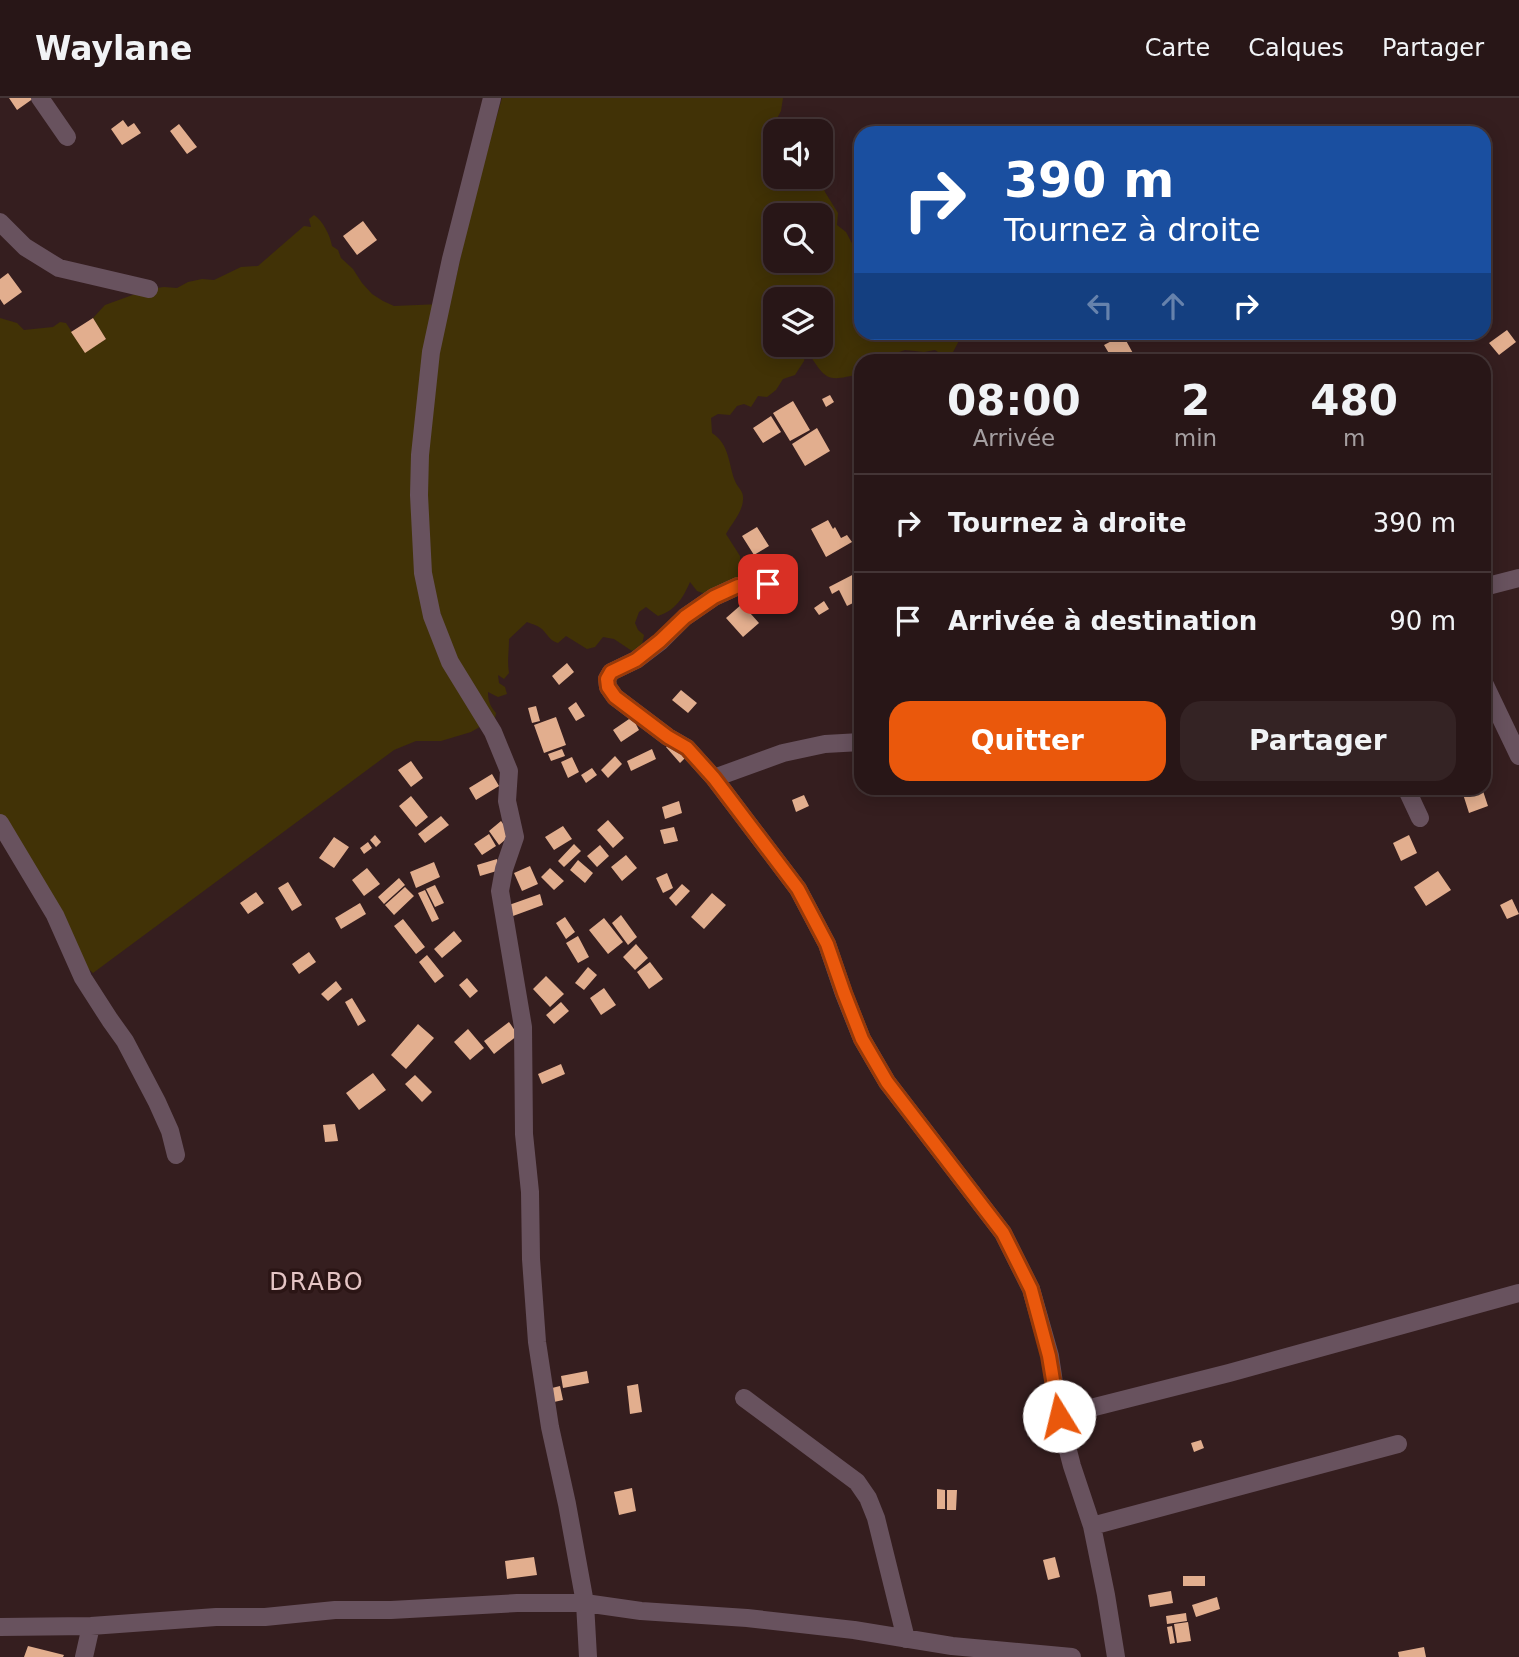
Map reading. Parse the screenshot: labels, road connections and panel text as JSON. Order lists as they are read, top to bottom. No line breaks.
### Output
{"districts":["DRABO"],"page":{"header":"Waylane","nav":["Carte","Calques","Partager"],"turn":["390 m","Tournez à droite"],"eta":["08:00","Arrivée","2","min","480","m"],"list":[{"name":"Tournez à droite","value":"390 m"},{"name":"Arrivée à destination","value":"90 m"}],"buttons":["Quitter","Partager"]}}
